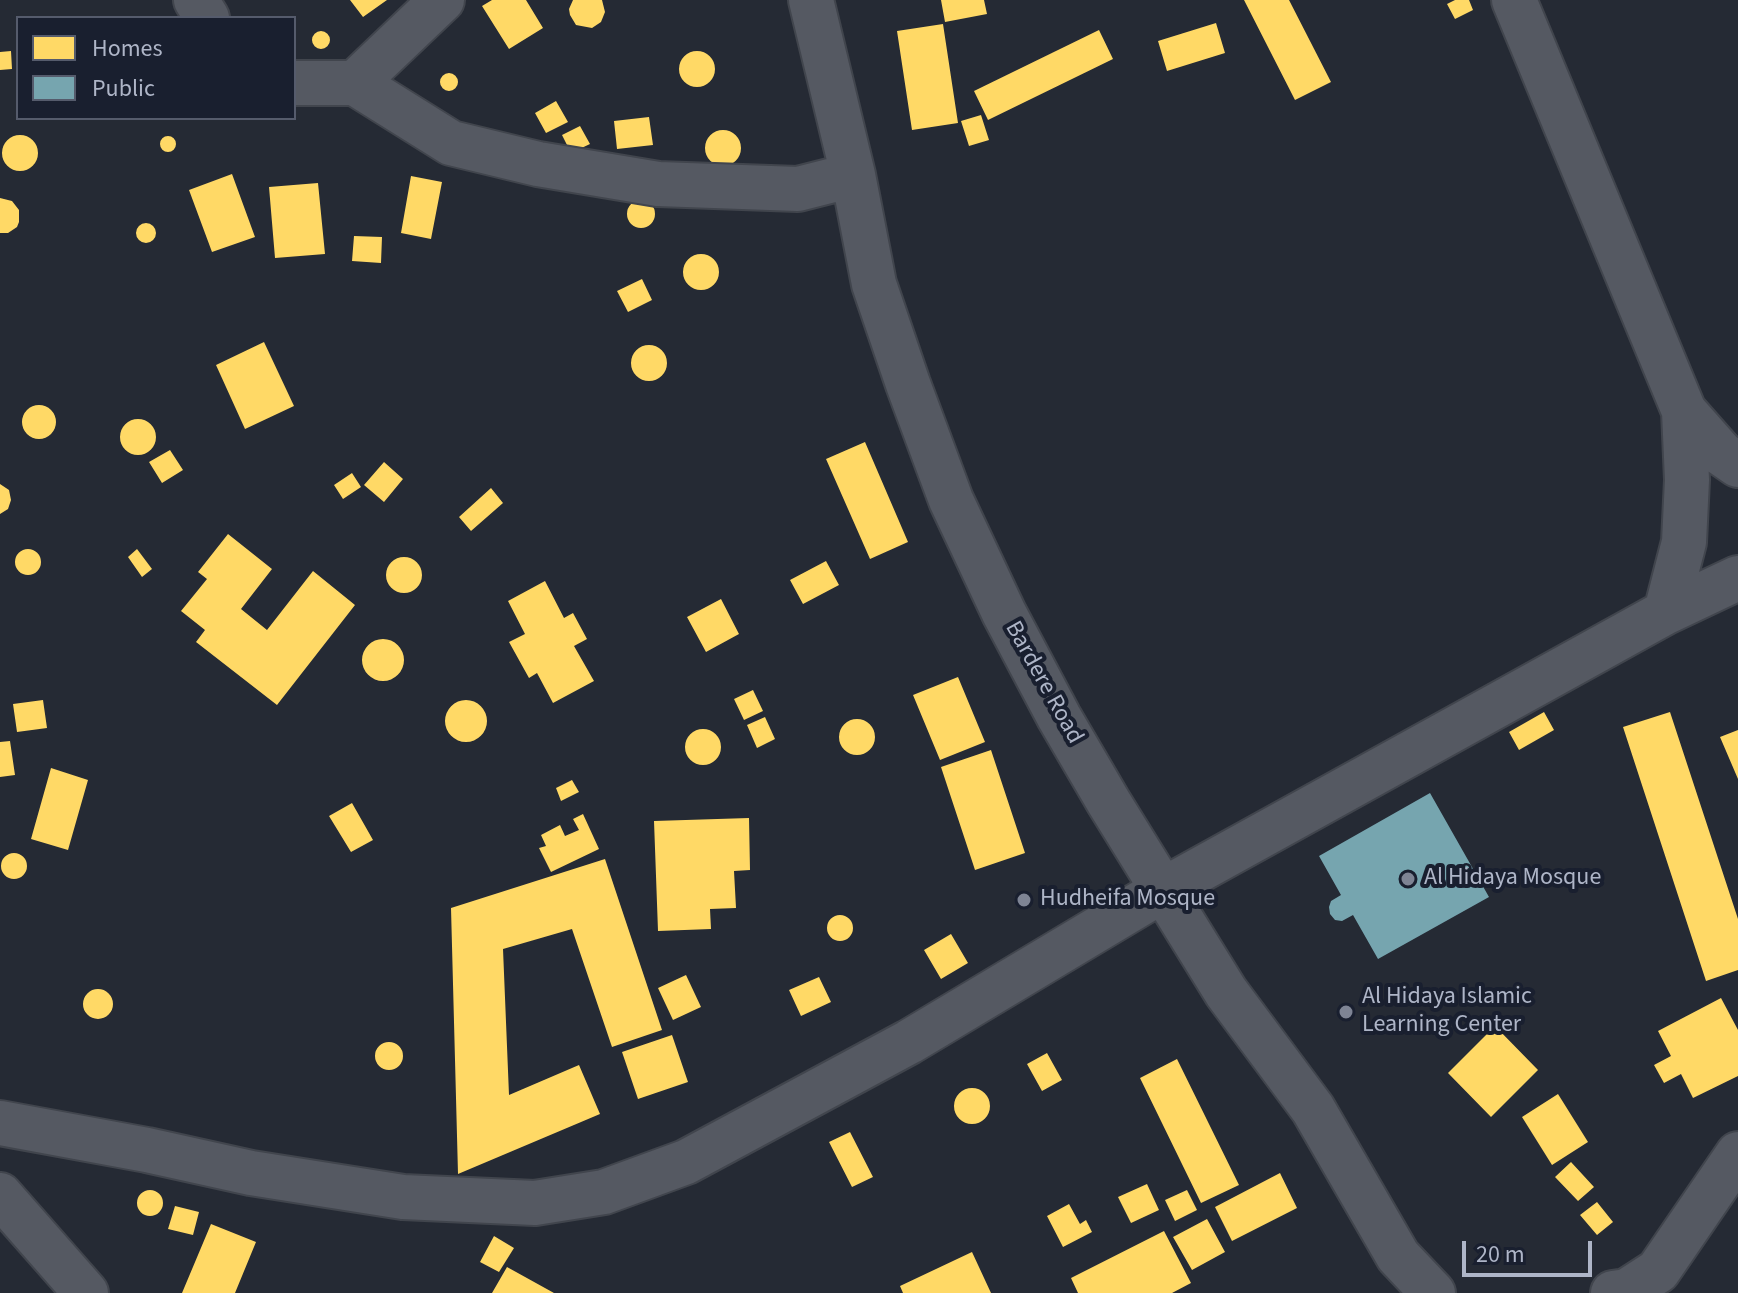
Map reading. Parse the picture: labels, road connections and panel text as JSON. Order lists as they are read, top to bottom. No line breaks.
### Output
{"streets":{"street":["Bardere Road"]},"places":["Al Hidaya Mosque","Hudheifa Mosque","Al Hidaya Islamic Learning Center"],"legend":["Homes","Public"],"scale_bar":"20 m"}
